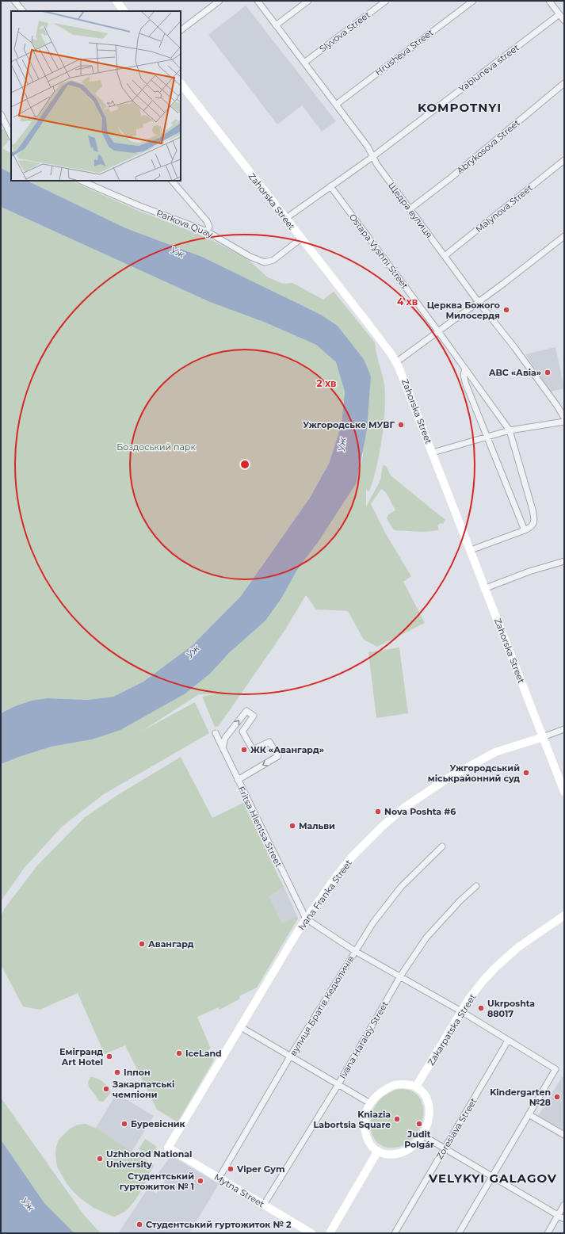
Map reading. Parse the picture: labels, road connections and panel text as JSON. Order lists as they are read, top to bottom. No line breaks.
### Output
{"streets":{"street":["Slyvova Street","Hrusheva Street","Yabluneva street","Abrykosova Street","Zahorska Street","Malynova Street","Щедра вулиця","Parkova Quay","Ostapa Vyshni Street","Fritsa Hlentsa Street","Ivana Franka Street","вулиця Братів Кедюличів","Zakarpatska Street","Ivana Haraidy Street","Zoreslava Street","Mytna Street"]},"crossings":[["Slyvova Street","Щедра вулиця"],["Hrusheva Street","Щедра вулиця"],["Yabluneva street","Zahorska Street"],["Yabluneva street","Щедра вулиця"],["Yabluneva street","Ostapa Vyshni Street"],["Abrykosova Street","Щедра вулиця"],["Zahorska Street","Parkova Quay"],["Zahorska Street","Ivana Franka Street"],["Malynova Street","Щедра вулиця"],["Fritsa Hlentsa Street","Ivana Franka Street"],["Ivana Franka Street","Mytna Street"],["вулиця Братів Кедюличів","Mytna Street"],["Ivana Haraidy Street","Mytna Street"]],"districts":["KOMPOTNYI","VELYKYI GALAGOV"],"water":["Уж"],"parks":["Боздоський парк"],"places":["Церква Божого Милосердя","ABC «Авіа»","Ужгородське МУВГ","ЖК «Авангард»","Ужгородський міськрайонний суд","Nova Poshta #6","Мальви","Авангард","Ukrposhta 88017","IceLand","Емігранд Art Hotel","Іппон","Закарпатські чемпіони","Kindergarten №28","Kniazia Labortsia Square","Буревісник","Judit Polgár","Uzhhorod National University","Viper Gym","Студентський гуртожиток № 1","Студентський гуртожиток № 2"],"rings":["4 хв","2 хв"]}
